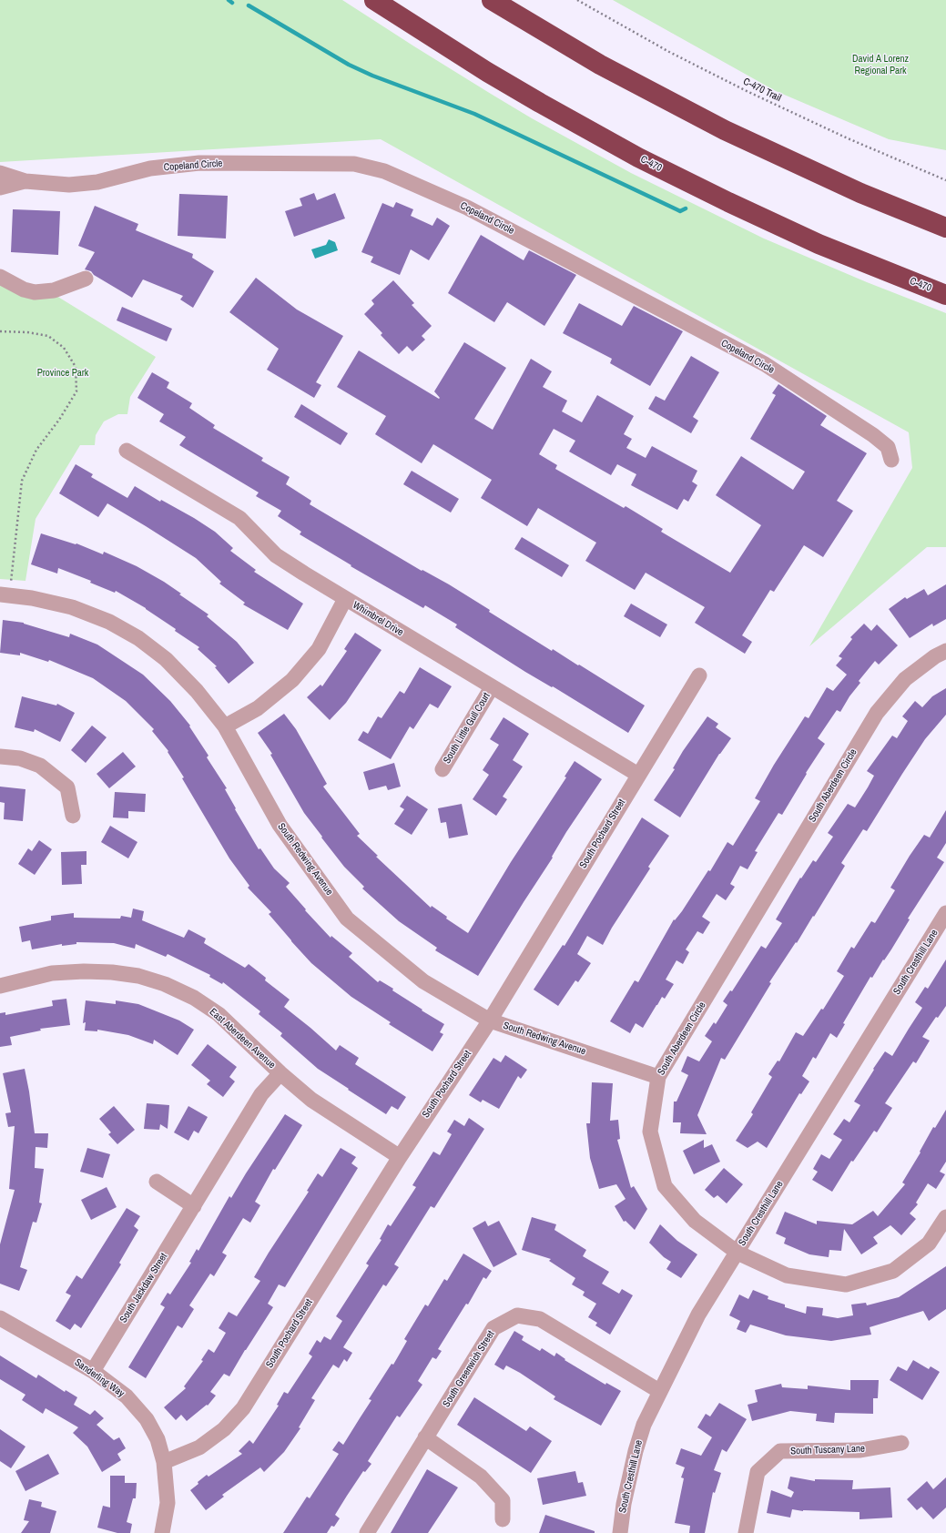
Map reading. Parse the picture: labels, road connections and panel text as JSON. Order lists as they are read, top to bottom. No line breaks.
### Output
{"streets":{"highway":["C-470"],"street":["Copeland Circle","Whimbrel Drive","South Little Gull Court","South Aberdeen Circle","South Pochard Street","South Redwing Avenue","South Cresthill Lane","East Aberdeen Avenue","South Jackdaw Street","South Greenwich Street","Sanderling Way","South Tuscany Lane"],"path":["C-470 Trail"]},"crossings":[["Whimbrel Drive","South Little Gull Court"],["Whimbrel Drive","South Pochard Street"],["South Aberdeen Circle","South Redwing Avenue"],["South Aberdeen Circle","South Cresthill Lane"],["South Pochard Street","South Redwing Avenue"],["South Pochard Street","East Aberdeen Avenue"],["South Pochard Street","Sanderling Way"],["South Cresthill Lane","South Greenwich Street"],["East Aberdeen Avenue","South Jackdaw Street"],["South Jackdaw Street","Sanderling Way"]],"parks":["David A Lorenz Regional Park","Province Park"]}
